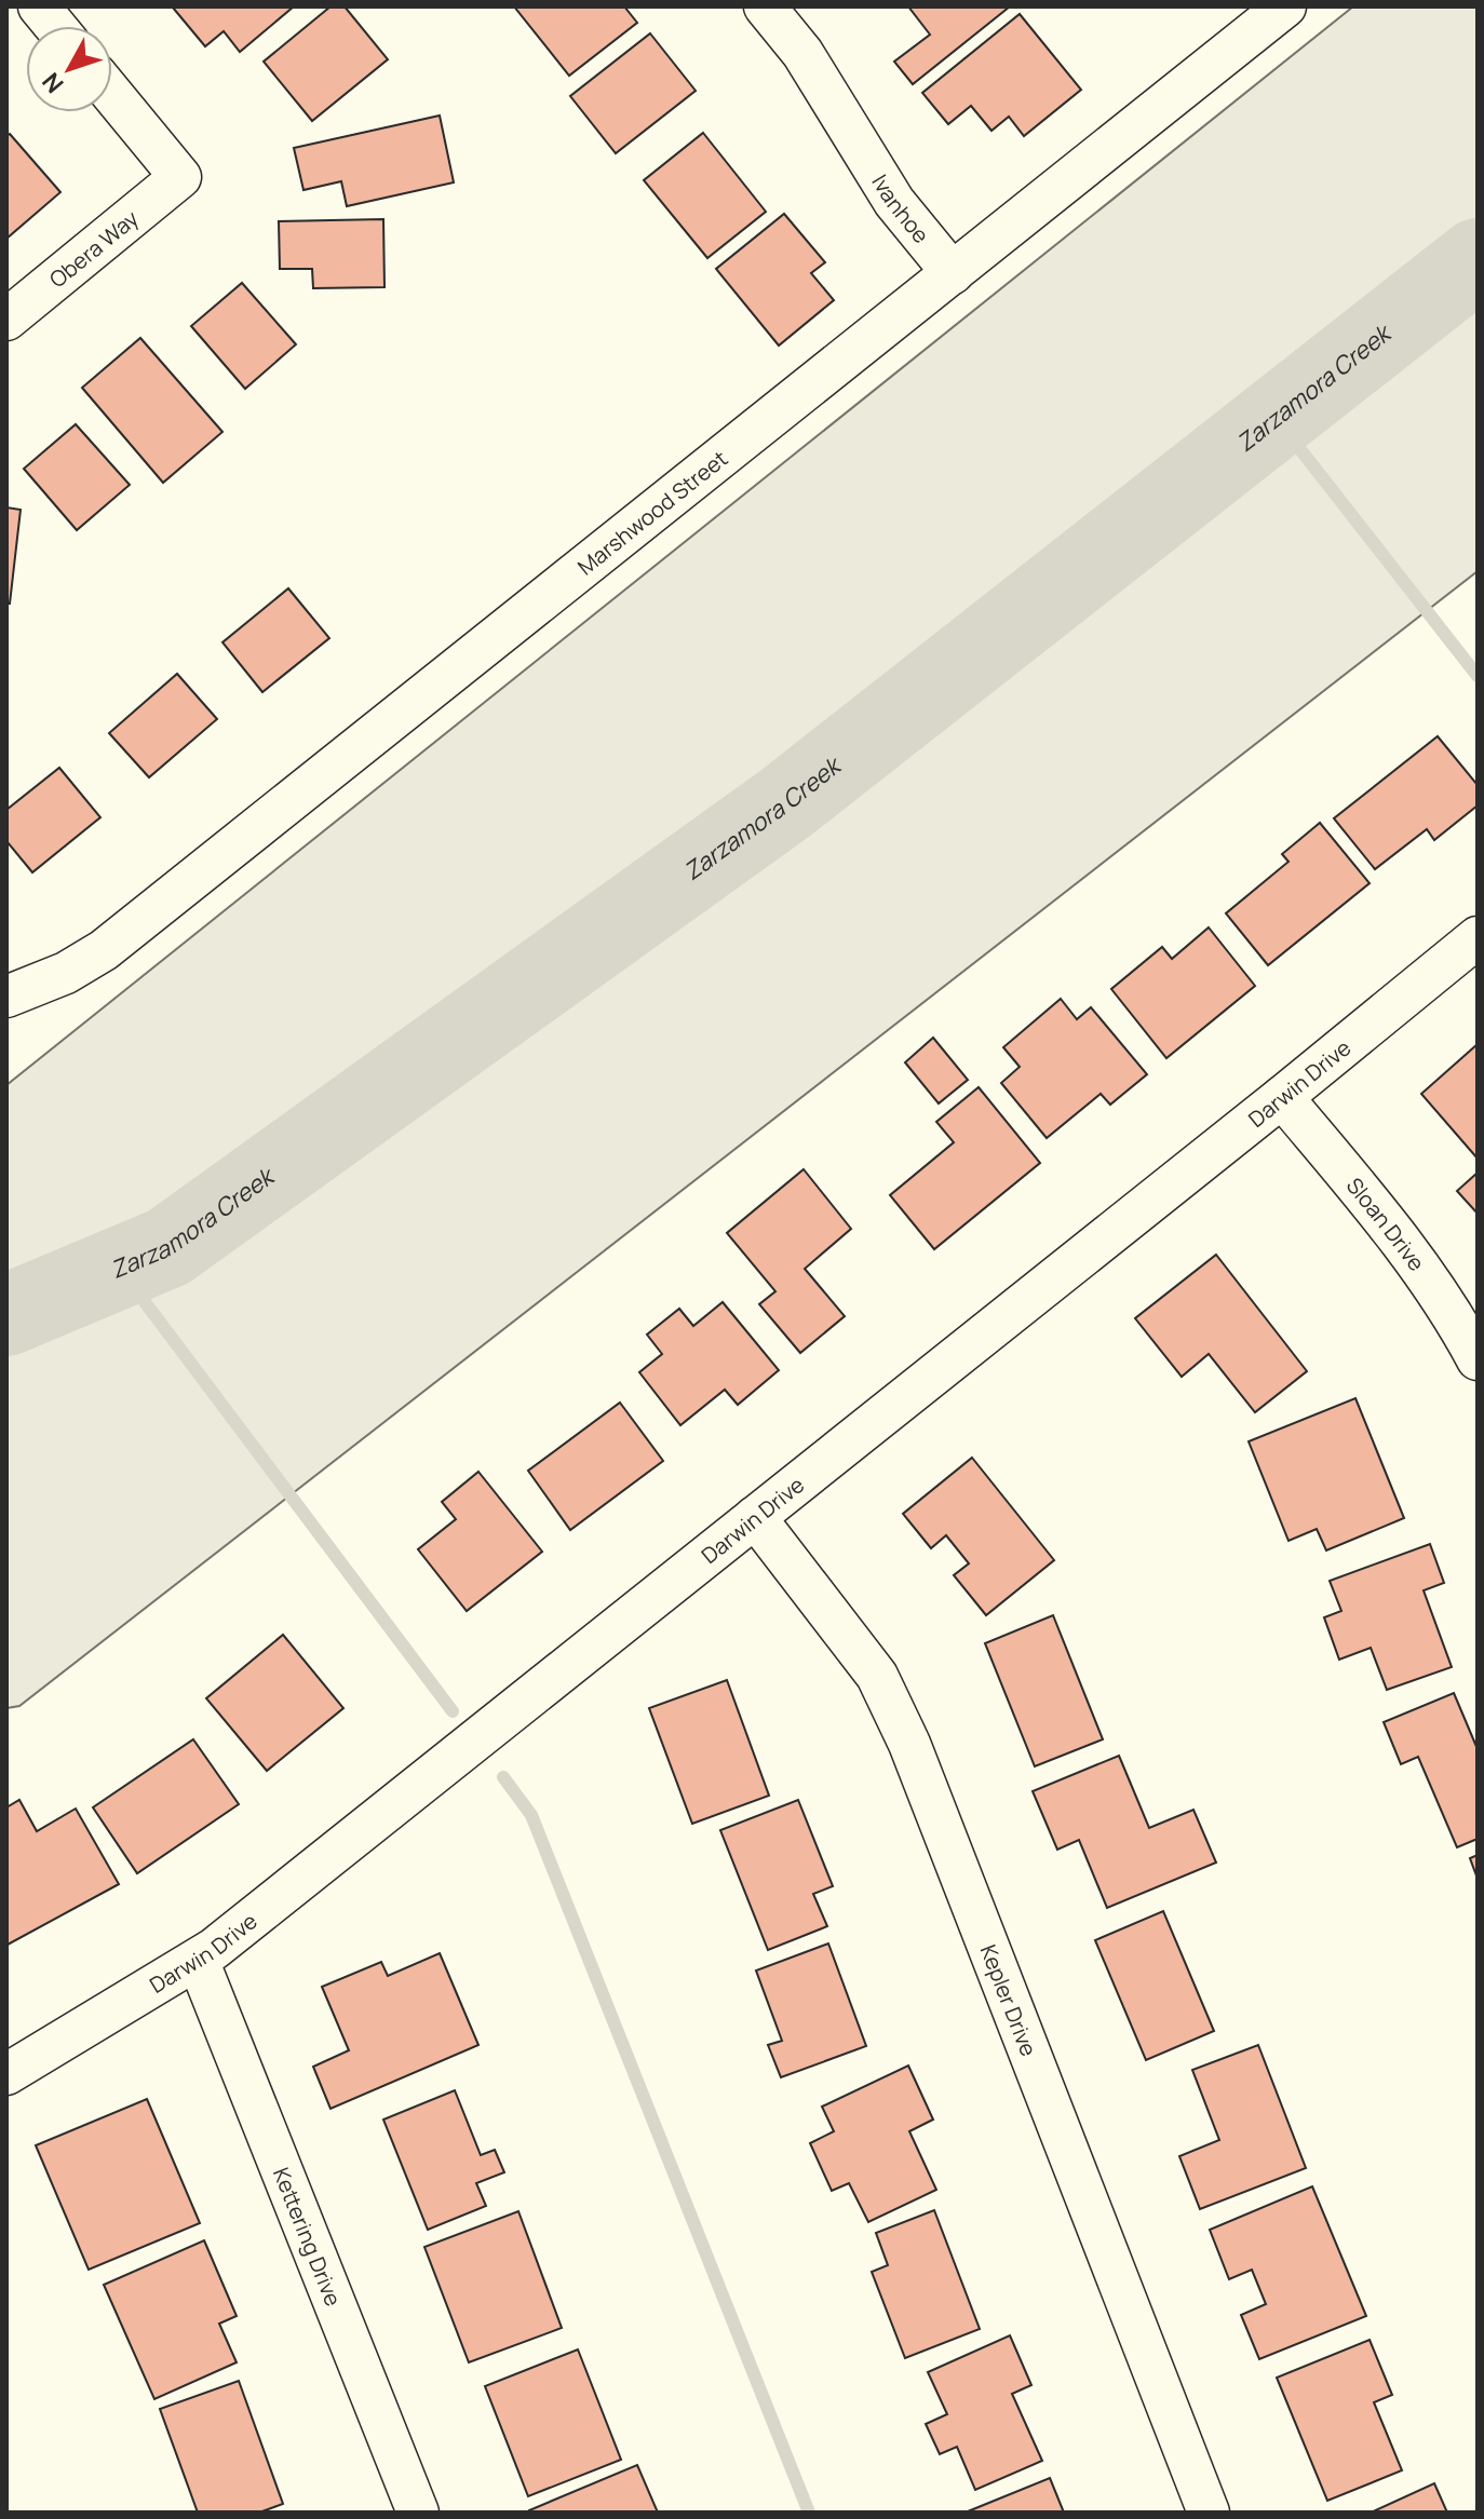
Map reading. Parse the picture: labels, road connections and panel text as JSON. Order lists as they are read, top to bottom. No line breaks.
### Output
{"streets":{"street":["Ivanhoe","Obera Way","Marshwood Street","Darwin Drive","Sloan Drive","Kepler Drive","Kettering Drive"]},"crossings":[["Ivanhoe","Marshwood Street"],["Darwin Drive","Sloan Drive"],["Darwin Drive","Kepler Drive"],["Darwin Drive","Kettering Drive"]],"water":["Zarzamora Creek"],"north":"bottom left"}
